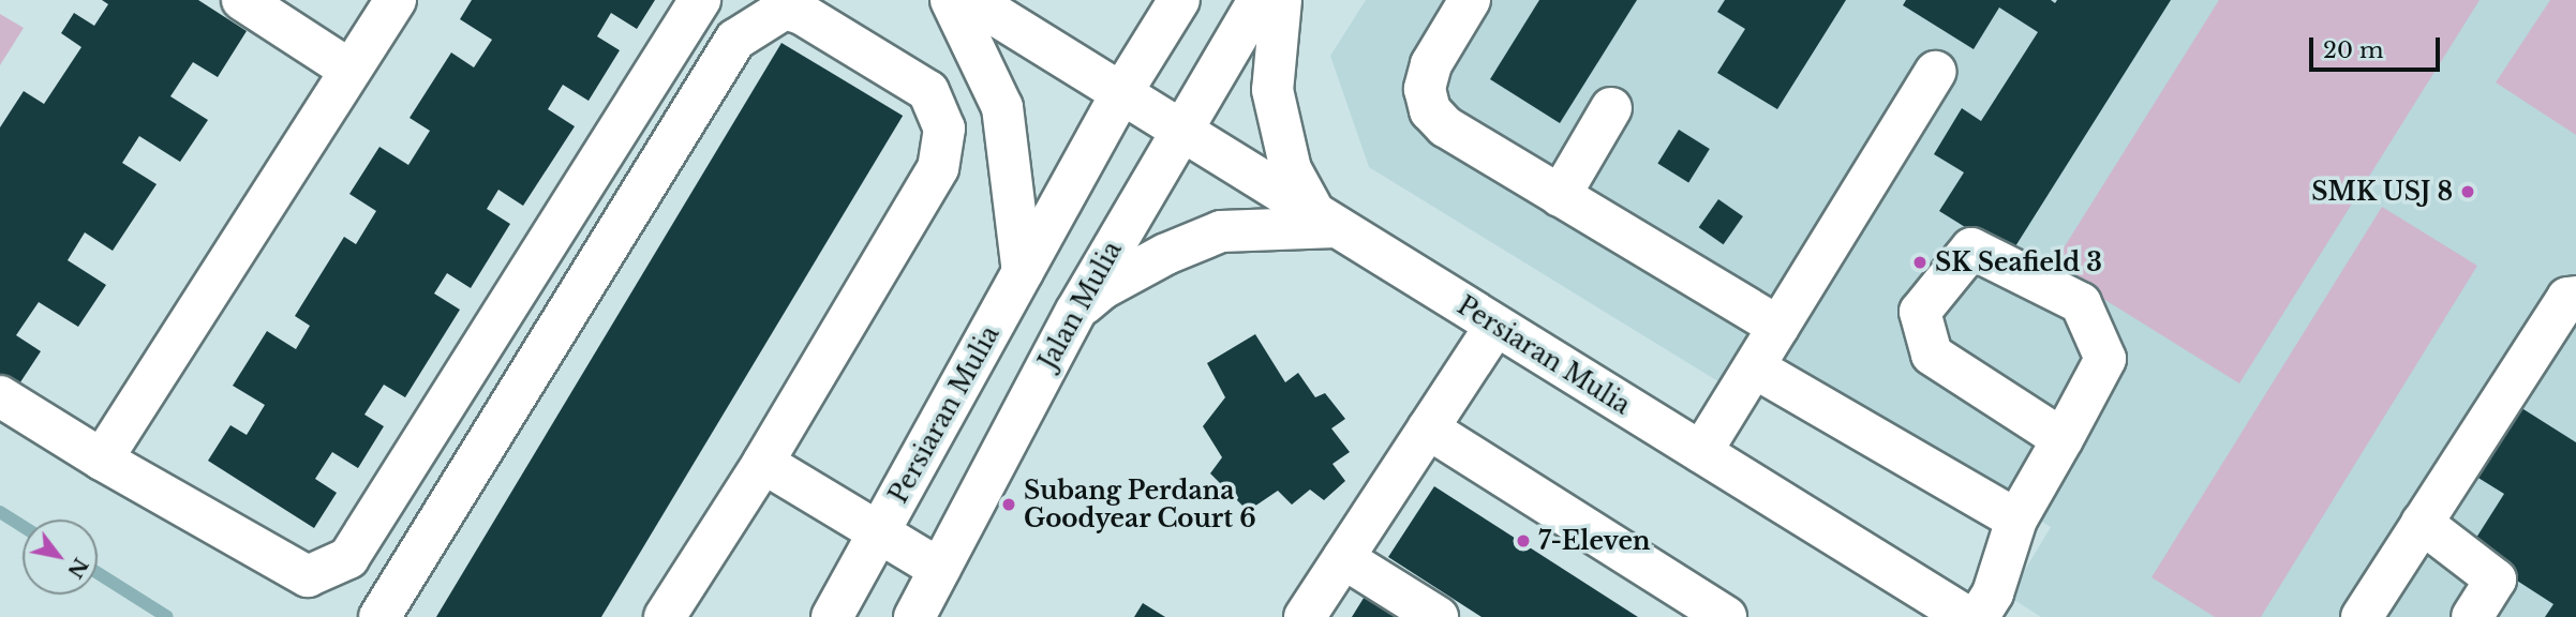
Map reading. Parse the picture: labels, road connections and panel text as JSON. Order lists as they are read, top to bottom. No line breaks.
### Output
{"streets":{"main road":["Jalan Mulia","Persiaran Mulia"]},"crossings":[["Jalan Mulia","Persiaran Mulia"]],"places":["SMK USJ 8","SK Seafield 3","Subang Perdana Goodyear Court 6","7-Eleven"],"scale_bar":"20 m","north":"bottom right"}
